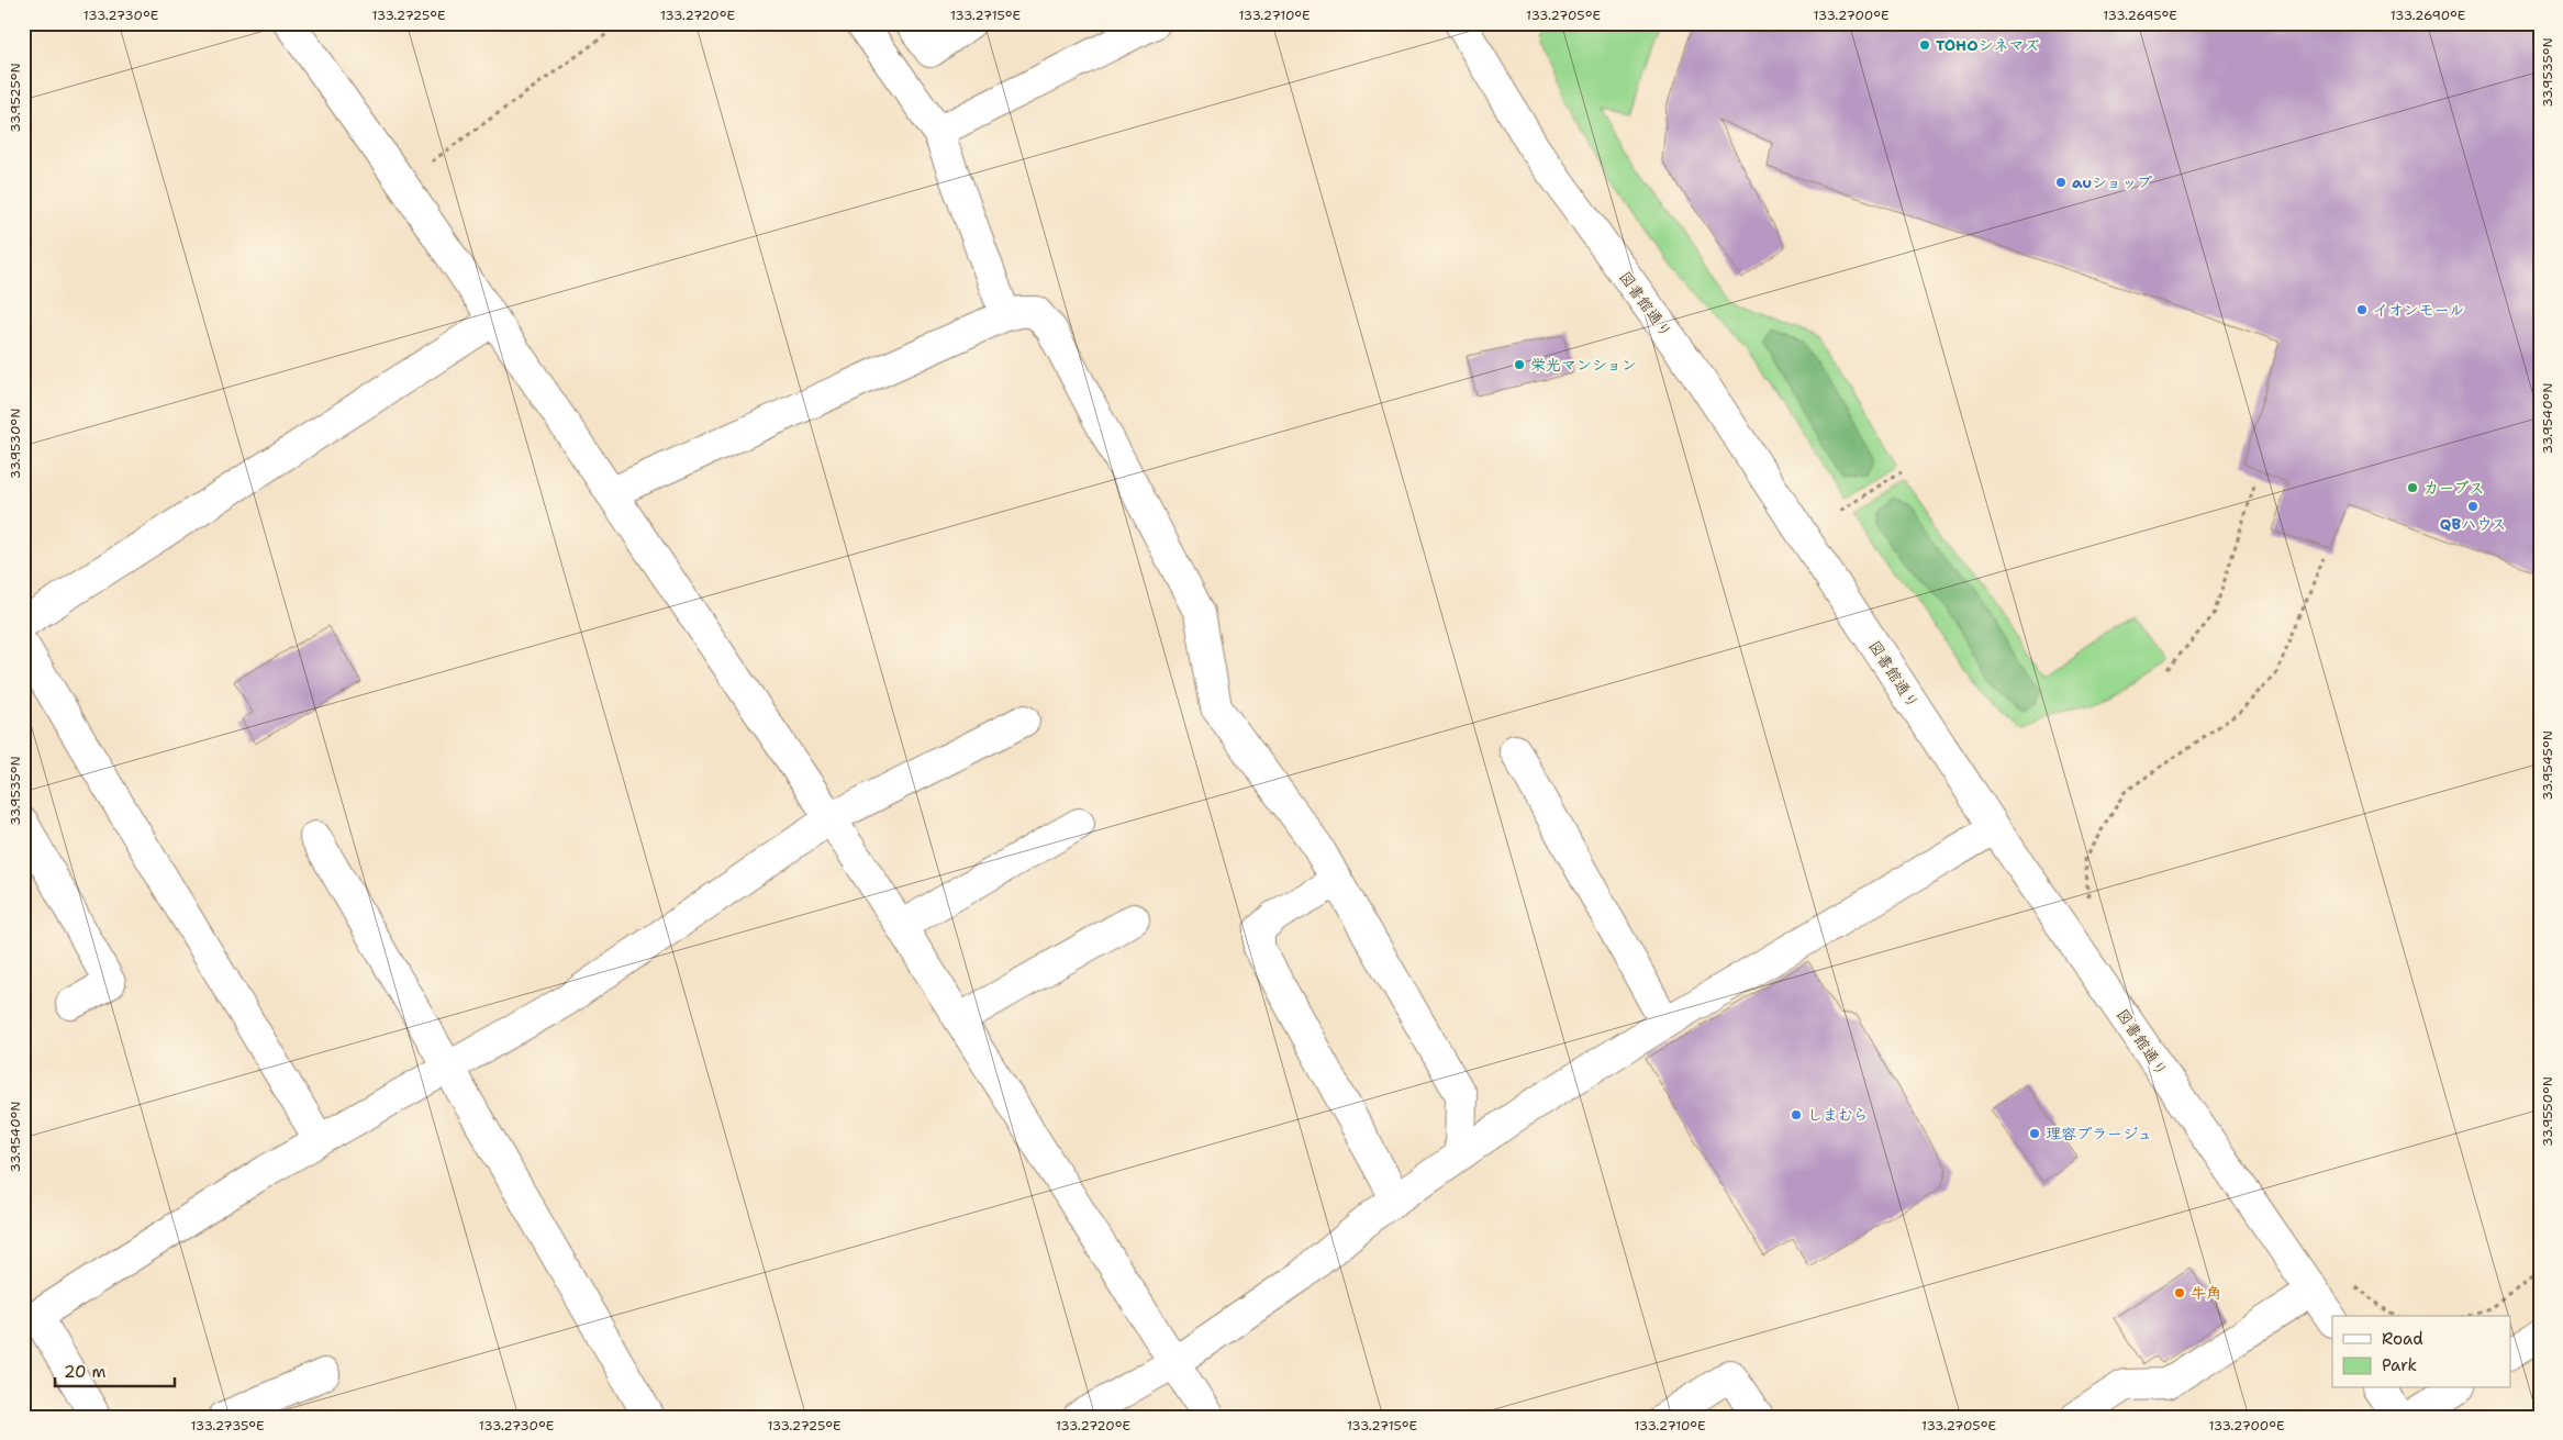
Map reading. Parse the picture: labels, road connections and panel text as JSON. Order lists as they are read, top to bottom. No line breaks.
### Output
{"streets":{"street":["図書館通り"]},"places":["TOHOシネマズ","auショップ","イオンモール","栄光マンション","カーブス","QBハウス","しまむら","理容プラージュ","牛角"],"legend":["Road","Park"],"scale_bar":"20 m","coordinates":["133.2730°E","133.2725°E","133.2720°E","133.2715°E","133.2710°E","133.2705°E","133.2700°E","133.2695°E","133.2690°E","33.9535°N","33.9525°N","33.9540°N","33.9530°N","33.9545°N","33.9550°N","133.2735°E"]}
